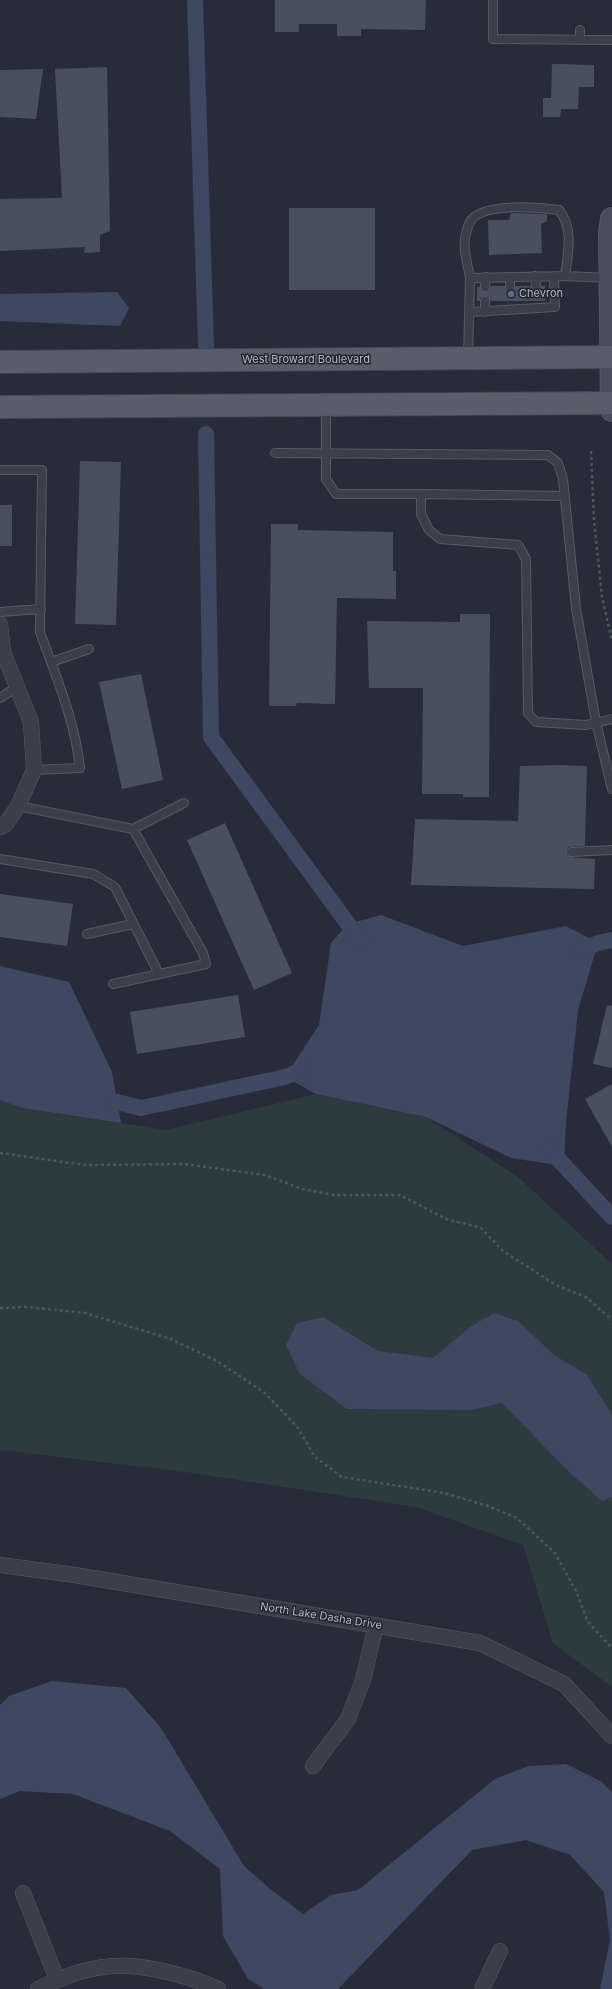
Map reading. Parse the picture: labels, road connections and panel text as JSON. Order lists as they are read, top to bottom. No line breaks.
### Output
{"streets":{"main road":["West Broward Boulevard"],"street":["North Lake Dasha Drive"]},"places":["Chevron"]}
